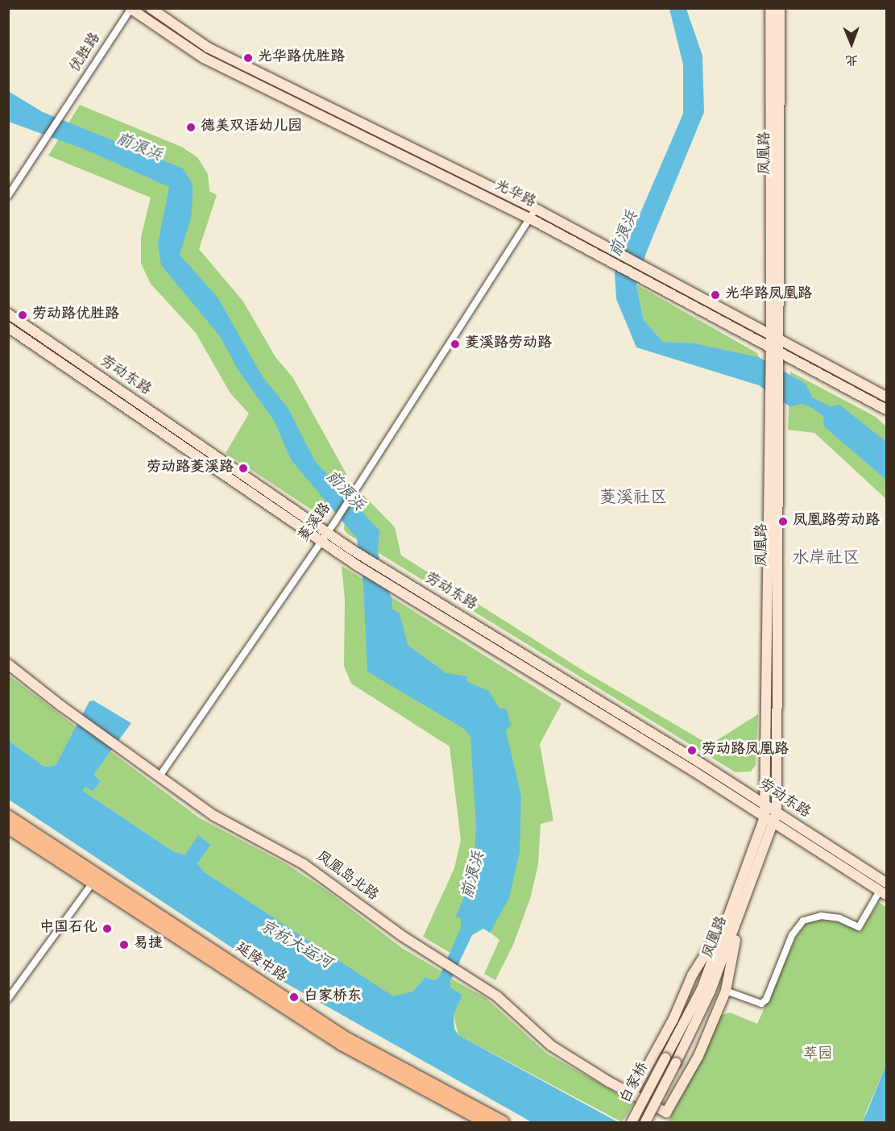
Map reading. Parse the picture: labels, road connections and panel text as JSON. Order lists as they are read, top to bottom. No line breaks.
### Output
{"streets":{"main road":["凤凰路","光华路","劳动东路","凤凰岛北路","延陵中路","白家桥"],"street":["优胜路","菱溪路"]},"crossings":[["优胜路","光华路"],["凤凰路","光华路"],["凤凰路","劳动东路"],["凤凰路","白家桥"],["光华路","菱溪路"],["劳动东路","菱溪路"],["菱溪路","凤凰岛北路"]],"districts":["菱溪社区","水岸社区"],"water":["前浪浜","京杭大运河"],"parks":["萃园"],"places":["光华路优胜路","德美双语幼儿园","光华路凤凰路","劳动路优胜路","菱溪路劳动路","劳动路菱溪路","凤凰路劳动路","劳动路凤凰路","中国石化","易捷","白家桥东"],"north":"bottom"}
